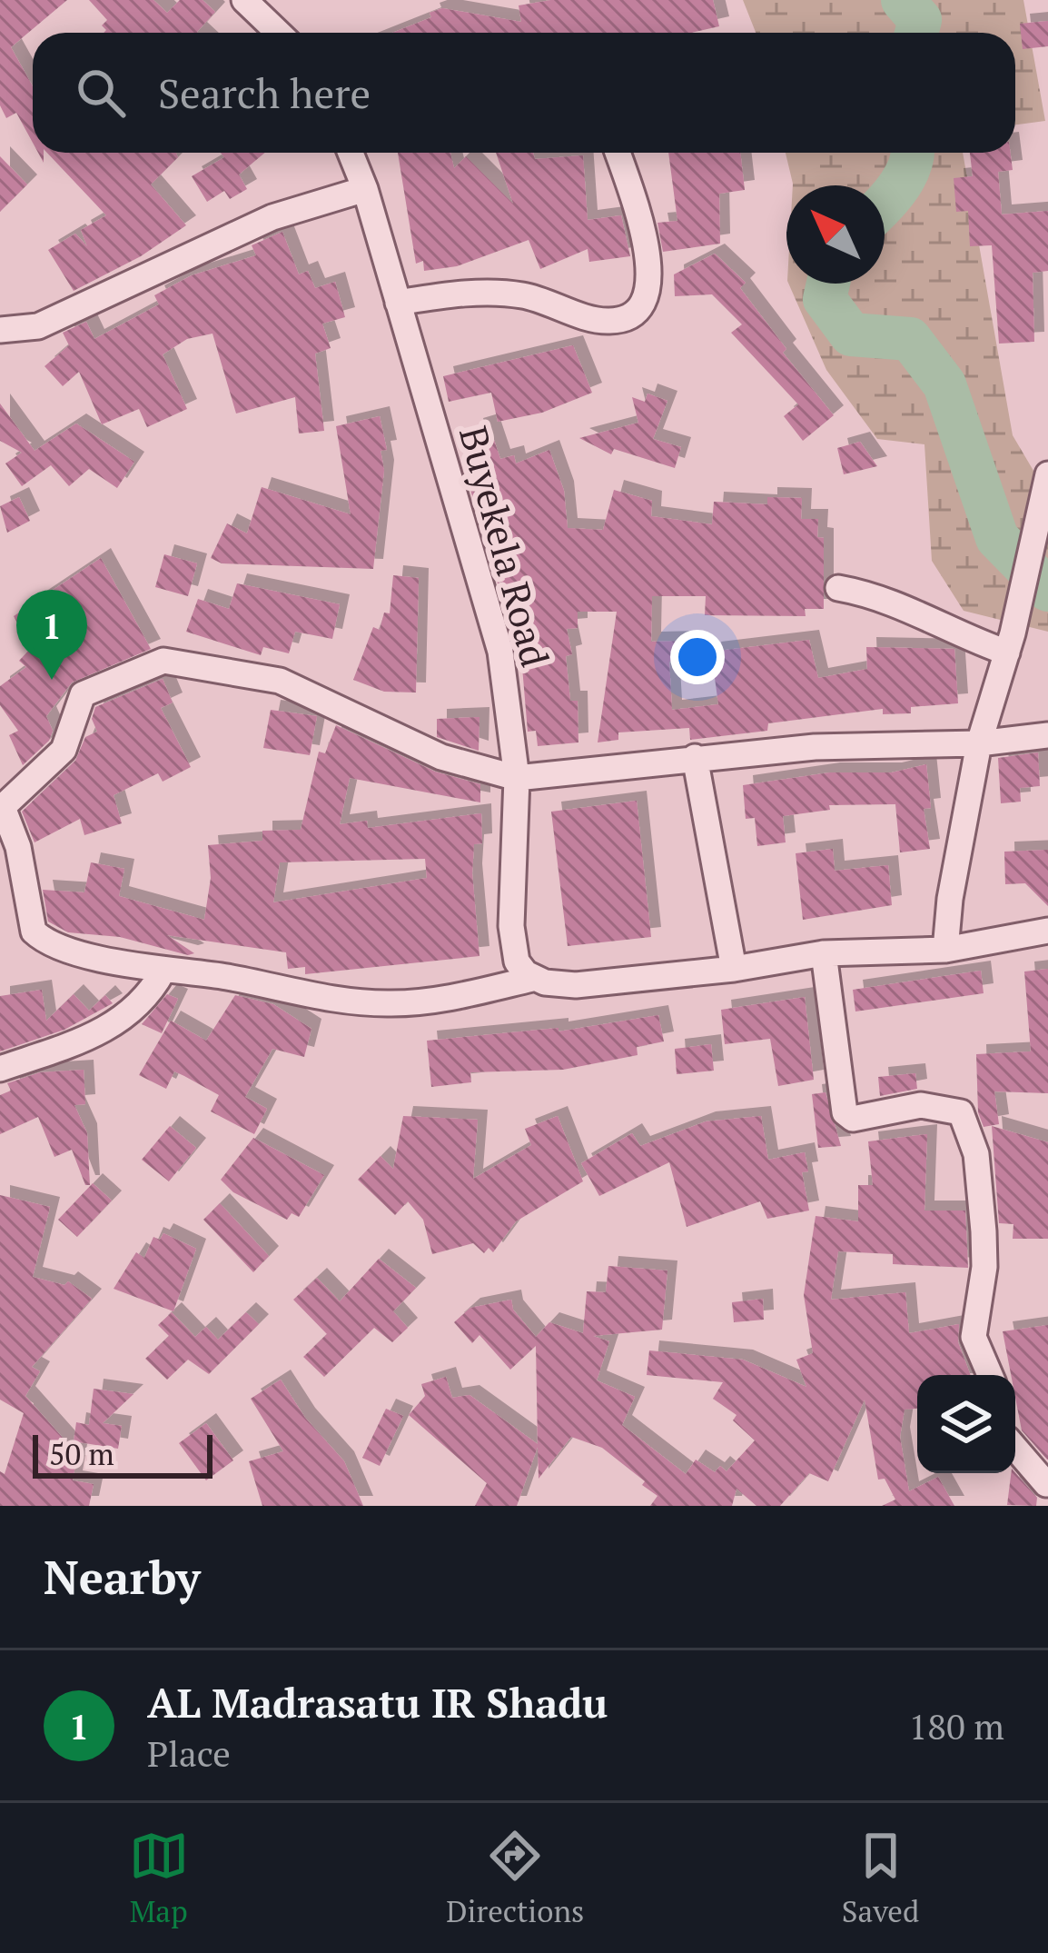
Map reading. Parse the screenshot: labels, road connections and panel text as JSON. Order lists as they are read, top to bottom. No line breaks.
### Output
{"streets":{"street":["Buyekela Road"]},"scale_bar":"50 m","north":"top left","page":{"search":"Search here","pins":"1","scale":"50 m","heading":"Nearby","list":[{"mark":"1","name":"AL Madrasatu IR Shadu","note":"Place","value":"180 m"}],"nav":["Map","Directions","Saved"]}}
